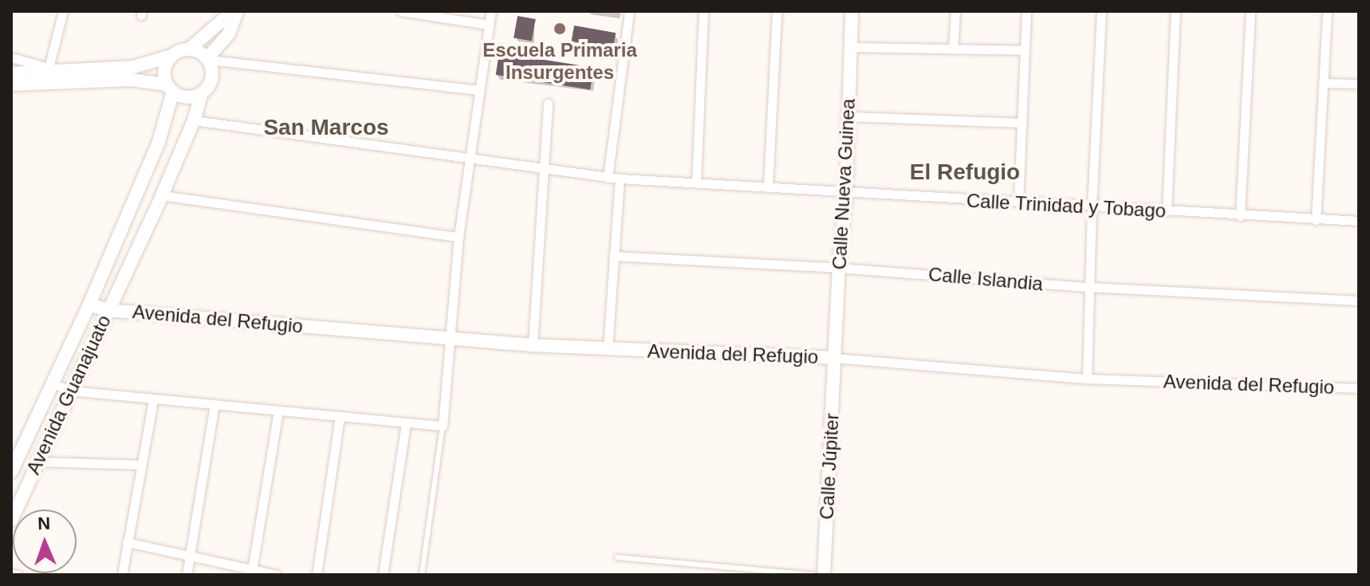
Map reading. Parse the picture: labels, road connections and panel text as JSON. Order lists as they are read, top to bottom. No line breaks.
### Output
{"streets":{"street":["Calle Nueva Guinea","Calle Trinidad y Tobago","Calle Islandia","Avenida del Refugio","Avenida Guanajuato","Calle Júpiter"]},"crossings":[["Calle Nueva Guinea","Calle Trinidad y Tobago"],["Calle Nueva Guinea","Calle Islandia"],["Calle Nueva Guinea","Avenida del Refugio"],["Calle Nueva Guinea","Calle Júpiter"],["Calle Trinidad y Tobago","Avenida Guanajuato"],["Avenida del Refugio","Avenida Guanajuato"],["Avenida del Refugio","Calle Júpiter"]],"districts":["San Marcos","El Refugio"],"places":["Escuela Primaria Insurgentes"],"north":"top"}
